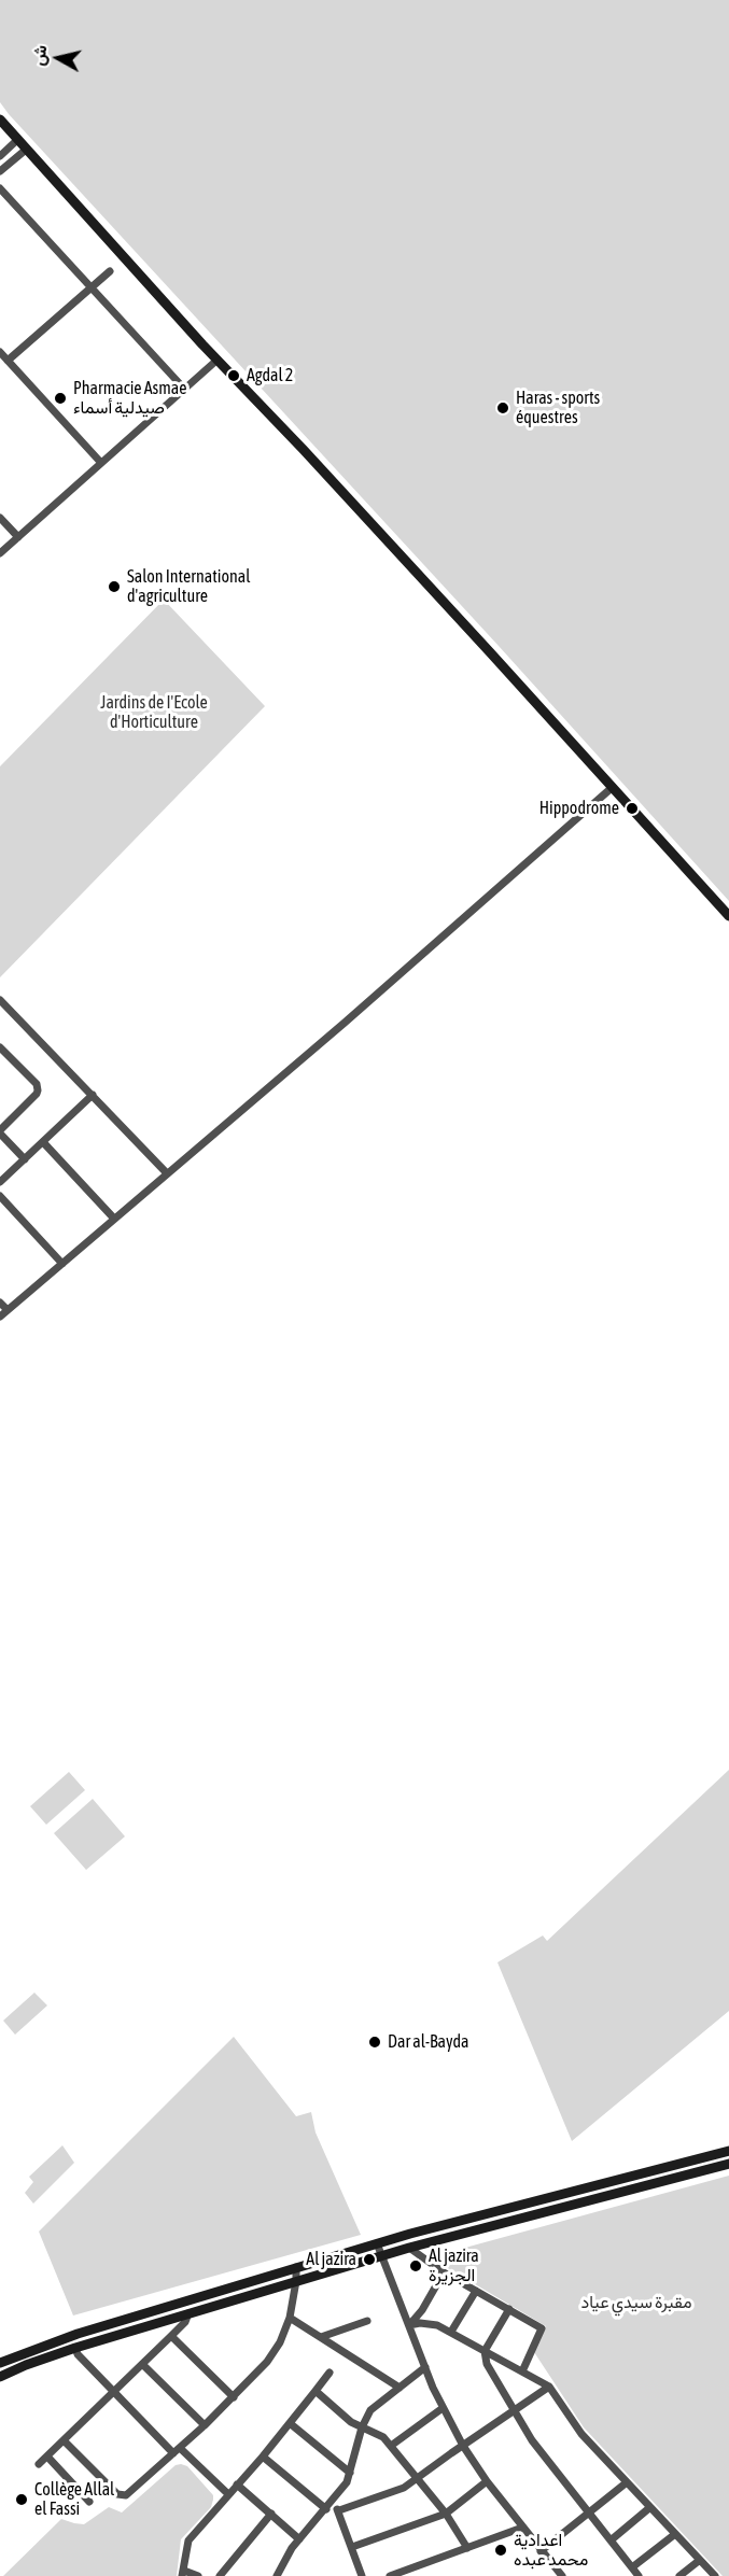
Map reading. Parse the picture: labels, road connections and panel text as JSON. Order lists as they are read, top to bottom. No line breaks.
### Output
{"parks":["Jardins de I'Ecole d'Horticulture","مقبرة سيدي عياد"],"places":["Agdal 2","Pharmacie Asmae صيدلية أسماء","Haras - sports équestres","Salon International d'agriculture","Hippodrome","Dar al-Bayda","Al jazira","Al jazira الجزيرة","Collège Allal el Fassi","اعدادية محمد عبده"],"north":"left"}
